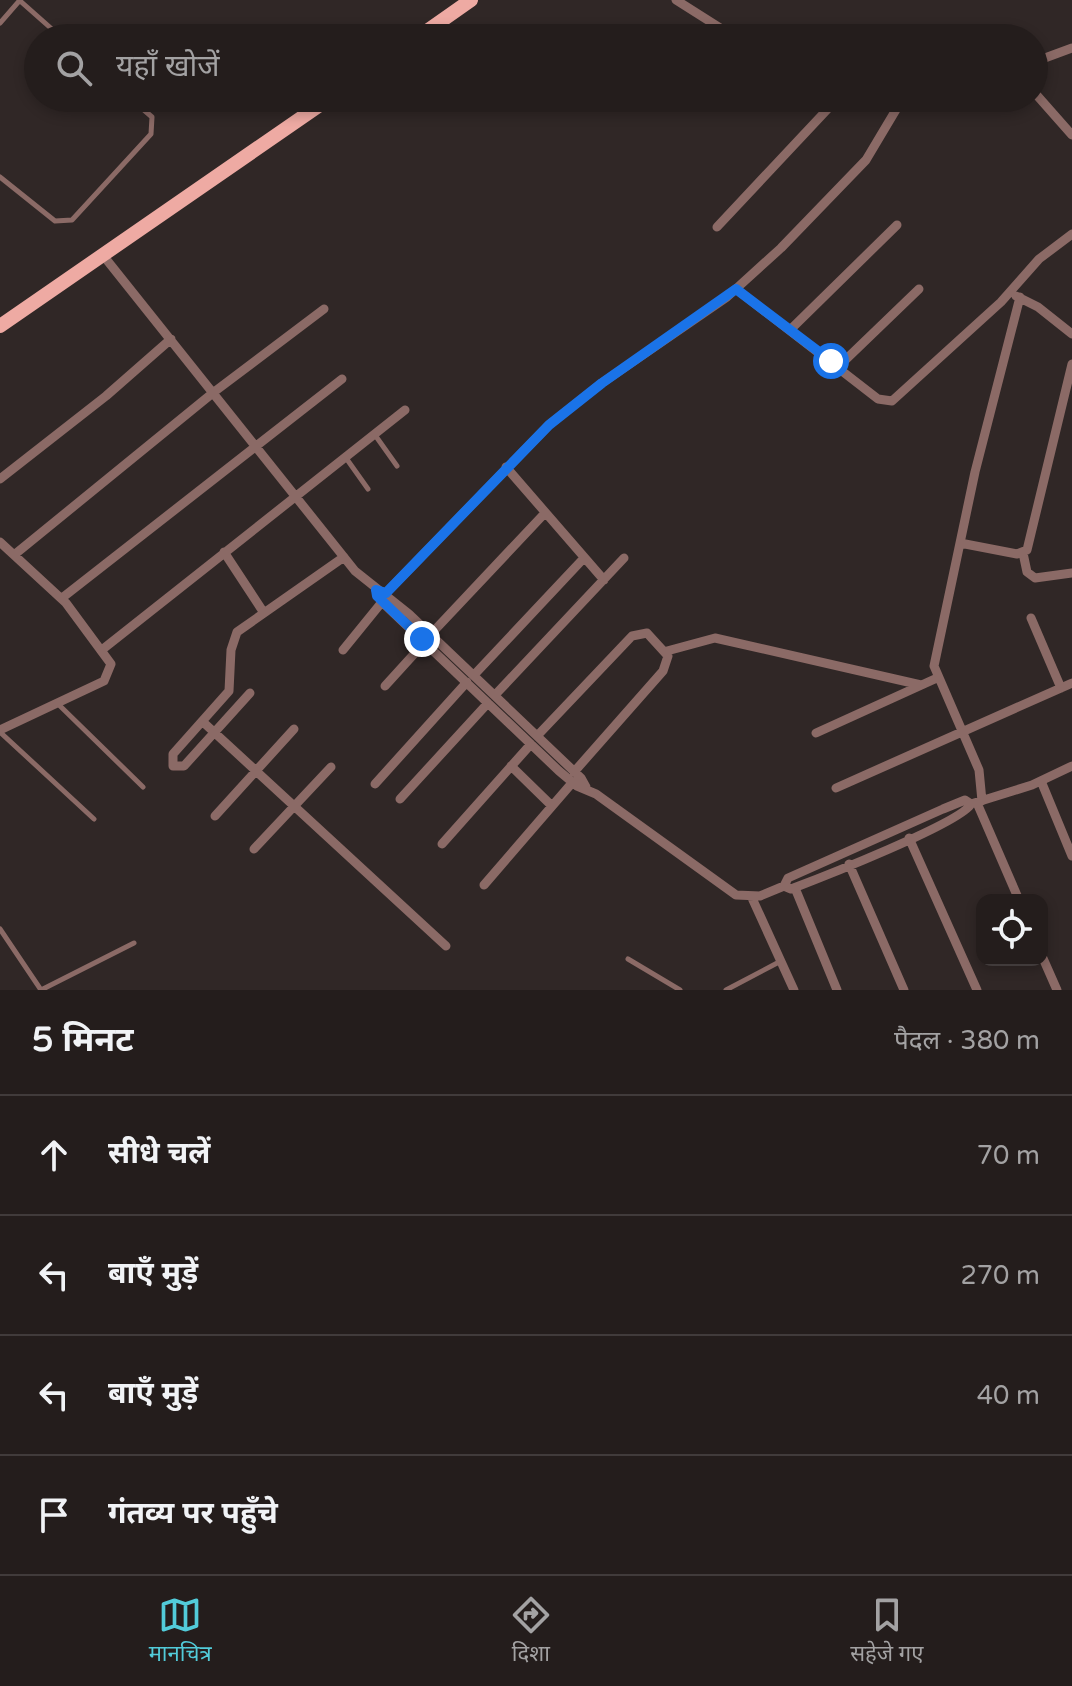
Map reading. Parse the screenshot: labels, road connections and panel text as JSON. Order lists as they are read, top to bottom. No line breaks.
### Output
{"page":{"search":"यहाँ खोजें","heading":["5 मिनट","पैदल · 380 m"],"list":[["सीधे चलें","70 m"],["बाएँ मुड़ें","270 m"],["बाएँ मुड़ें","40 m"],"गंतव्य पर पहुँचे"],"nav":["मानचित्र","दिशा","सहेजे गए"]}}
